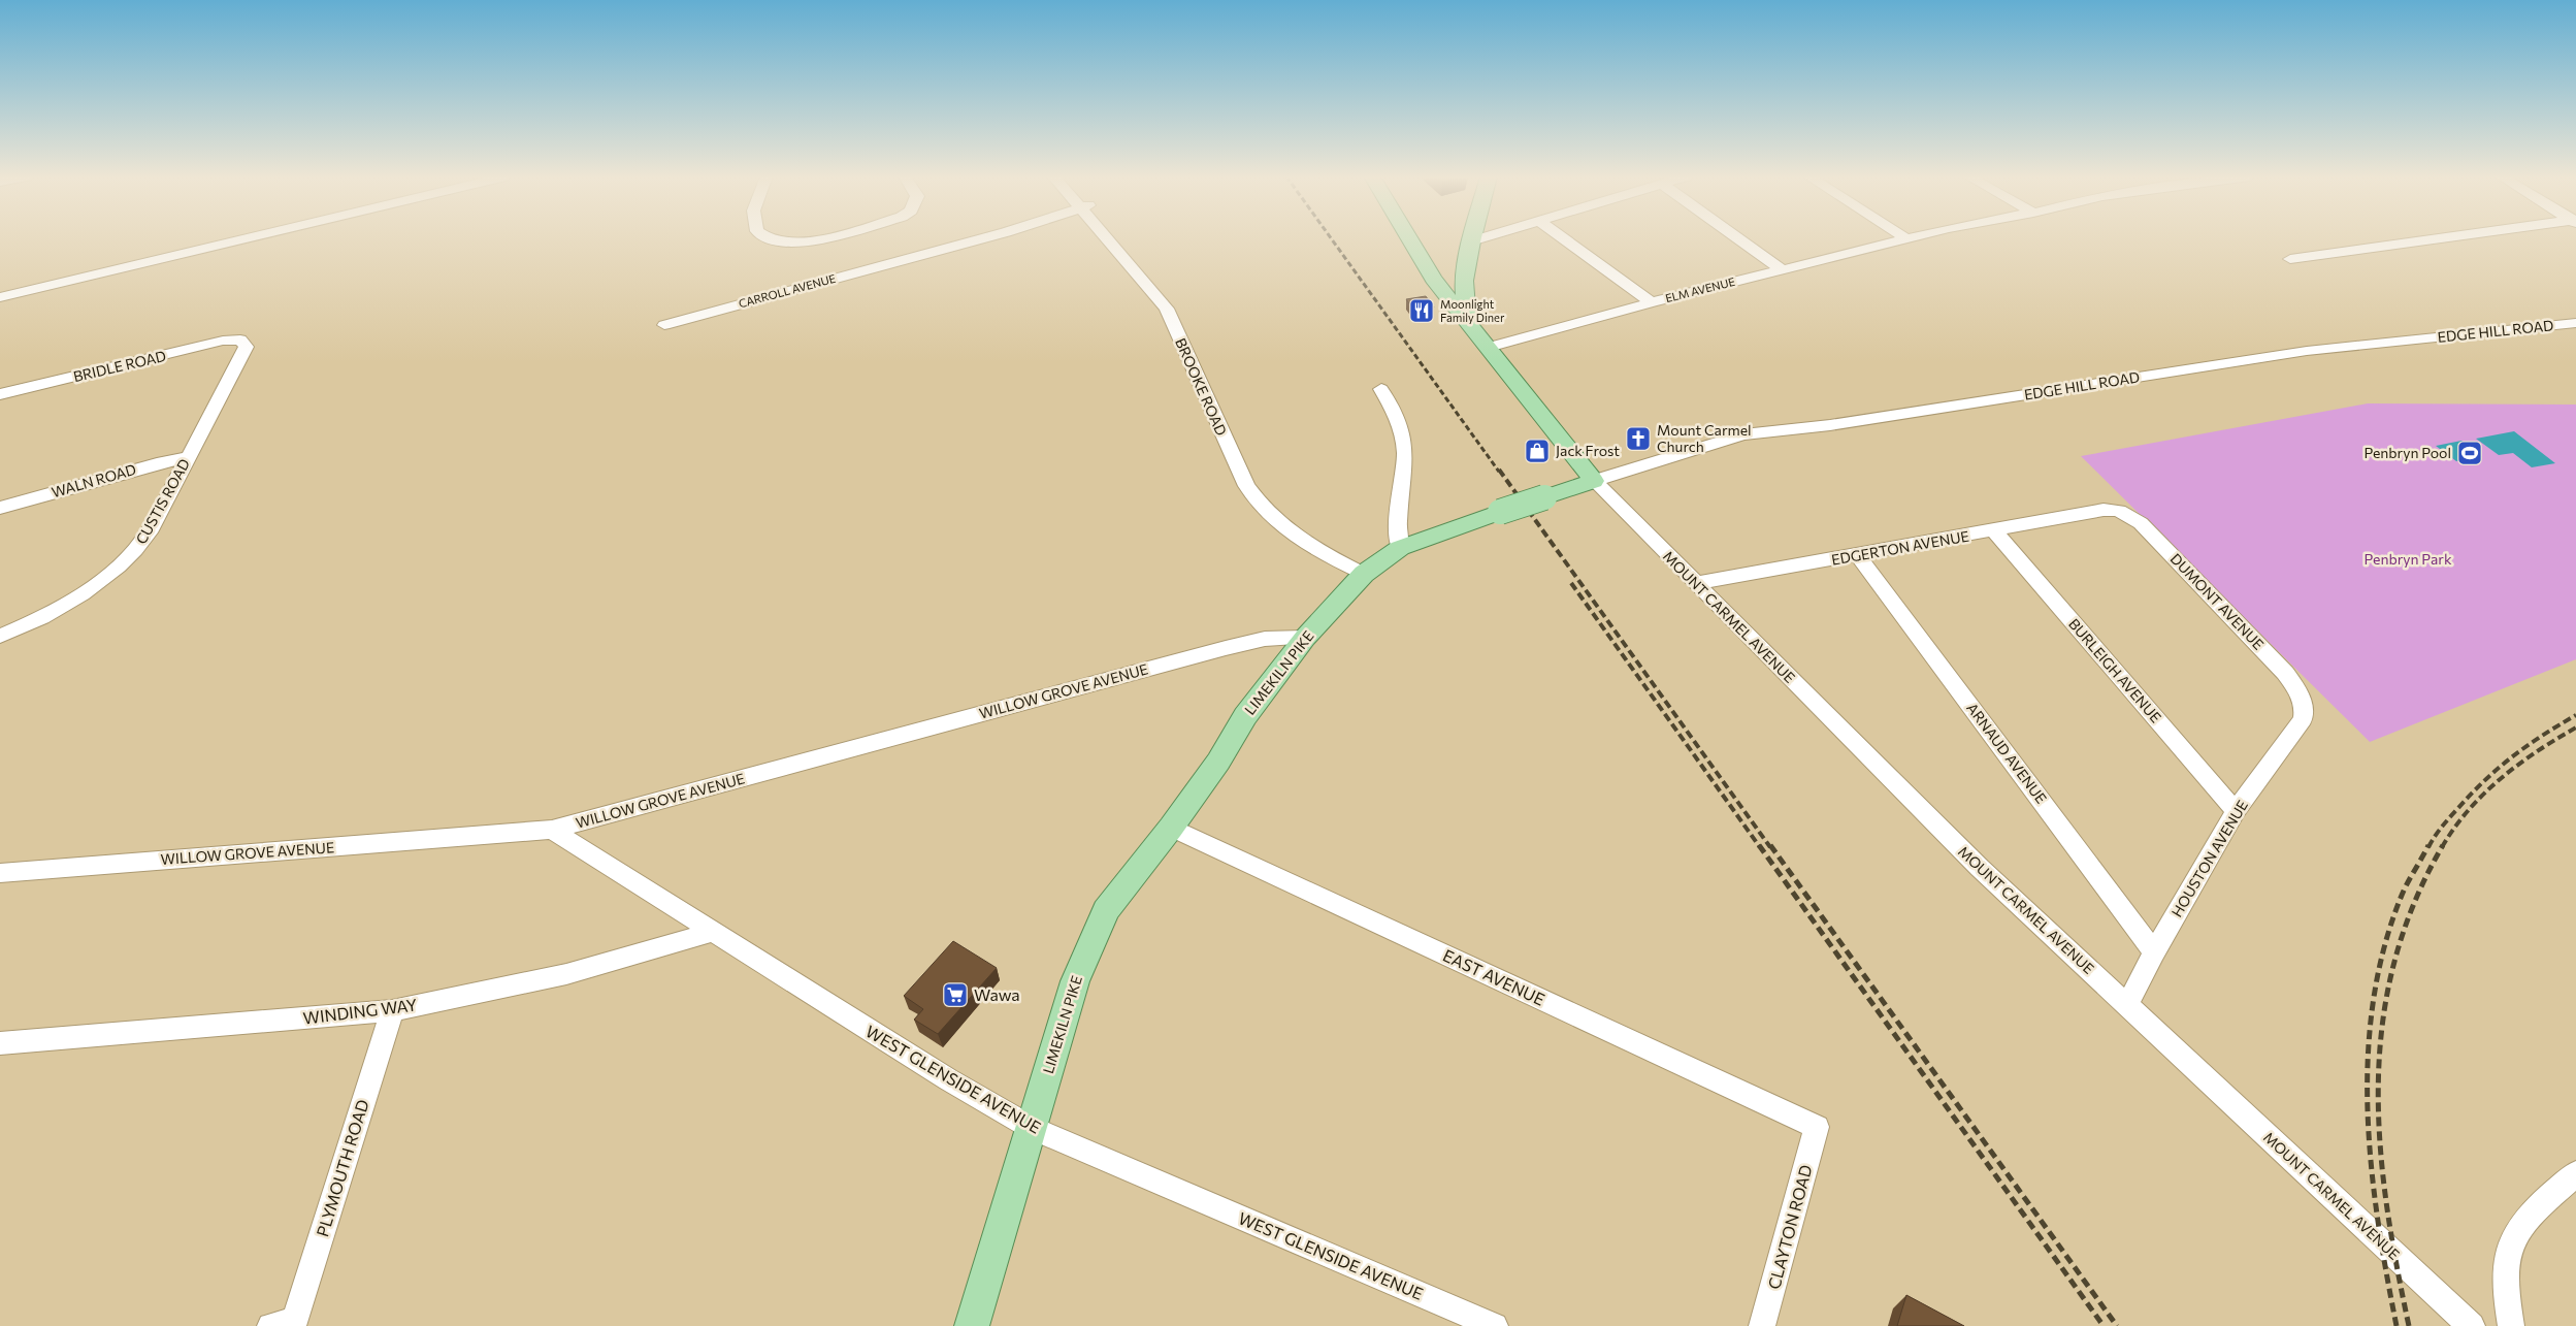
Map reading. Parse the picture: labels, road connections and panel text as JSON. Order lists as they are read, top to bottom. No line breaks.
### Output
{"streets":{"main road":["LIMEKILN PIKE"],"street":["ELM AVENUE","CARROLL AVENUE","EDGE HILL ROAD","BRIDLE ROAD","BROOKE ROAD","WALN ROAD","CUSTIS ROAD","EDGERTON AVENUE","DUMONT AVENUE","MOUNT CARMEL AVENUE","BURLEIGH AVENUE","WILLOW GROVE AVENUE","ARNAUD AVENUE","HOUSTON AVENUE","EAST AVENUE","WINDING WAY","WEST GLENSIDE AVENUE","PLYMOUTH ROAD","CLAYTON ROAD"]},"crossings":[["EDGE HILL ROAD","MOUNT CARMEL AVENUE"],["EDGE HILL ROAD","LIMEKILN PIKE"],["BRIDLE ROAD","CUSTIS ROAD"],["BROOKE ROAD","LIMEKILN PIKE"],["WALN ROAD","CUSTIS ROAD"],["EDGERTON AVENUE","DUMONT AVENUE"],["EDGERTON AVENUE","MOUNT CARMEL AVENUE"],["EDGERTON AVENUE","BURLEIGH AVENUE"],["EDGERTON AVENUE","ARNAUD AVENUE"],["DUMONT AVENUE","HOUSTON AVENUE"],["MOUNT CARMEL AVENUE","LIMEKILN PIKE"],["MOUNT CARMEL AVENUE","HOUSTON AVENUE"],["BURLEIGH AVENUE","HOUSTON AVENUE"],["LIMEKILN PIKE","WILLOW GROVE AVENUE"],["LIMEKILN PIKE","EAST AVENUE"],["LIMEKILN PIKE","WEST GLENSIDE AVENUE"],["WILLOW GROVE AVENUE","WEST GLENSIDE AVENUE"],["ARNAUD AVENUE","HOUSTON AVENUE"],["EAST AVENUE","CLAYTON ROAD"],["WINDING WAY","WEST GLENSIDE AVENUE"],["WINDING WAY","PLYMOUTH ROAD"]],"parks":["Penbryn Park"],"places":{"restaurant":["Moonlight Family Diner"],"church":["Mount Carmel Church"],"shop":["Jack Frost"],"sports":["Penbryn Pool"],"supermarket":["Wawa"]}}
